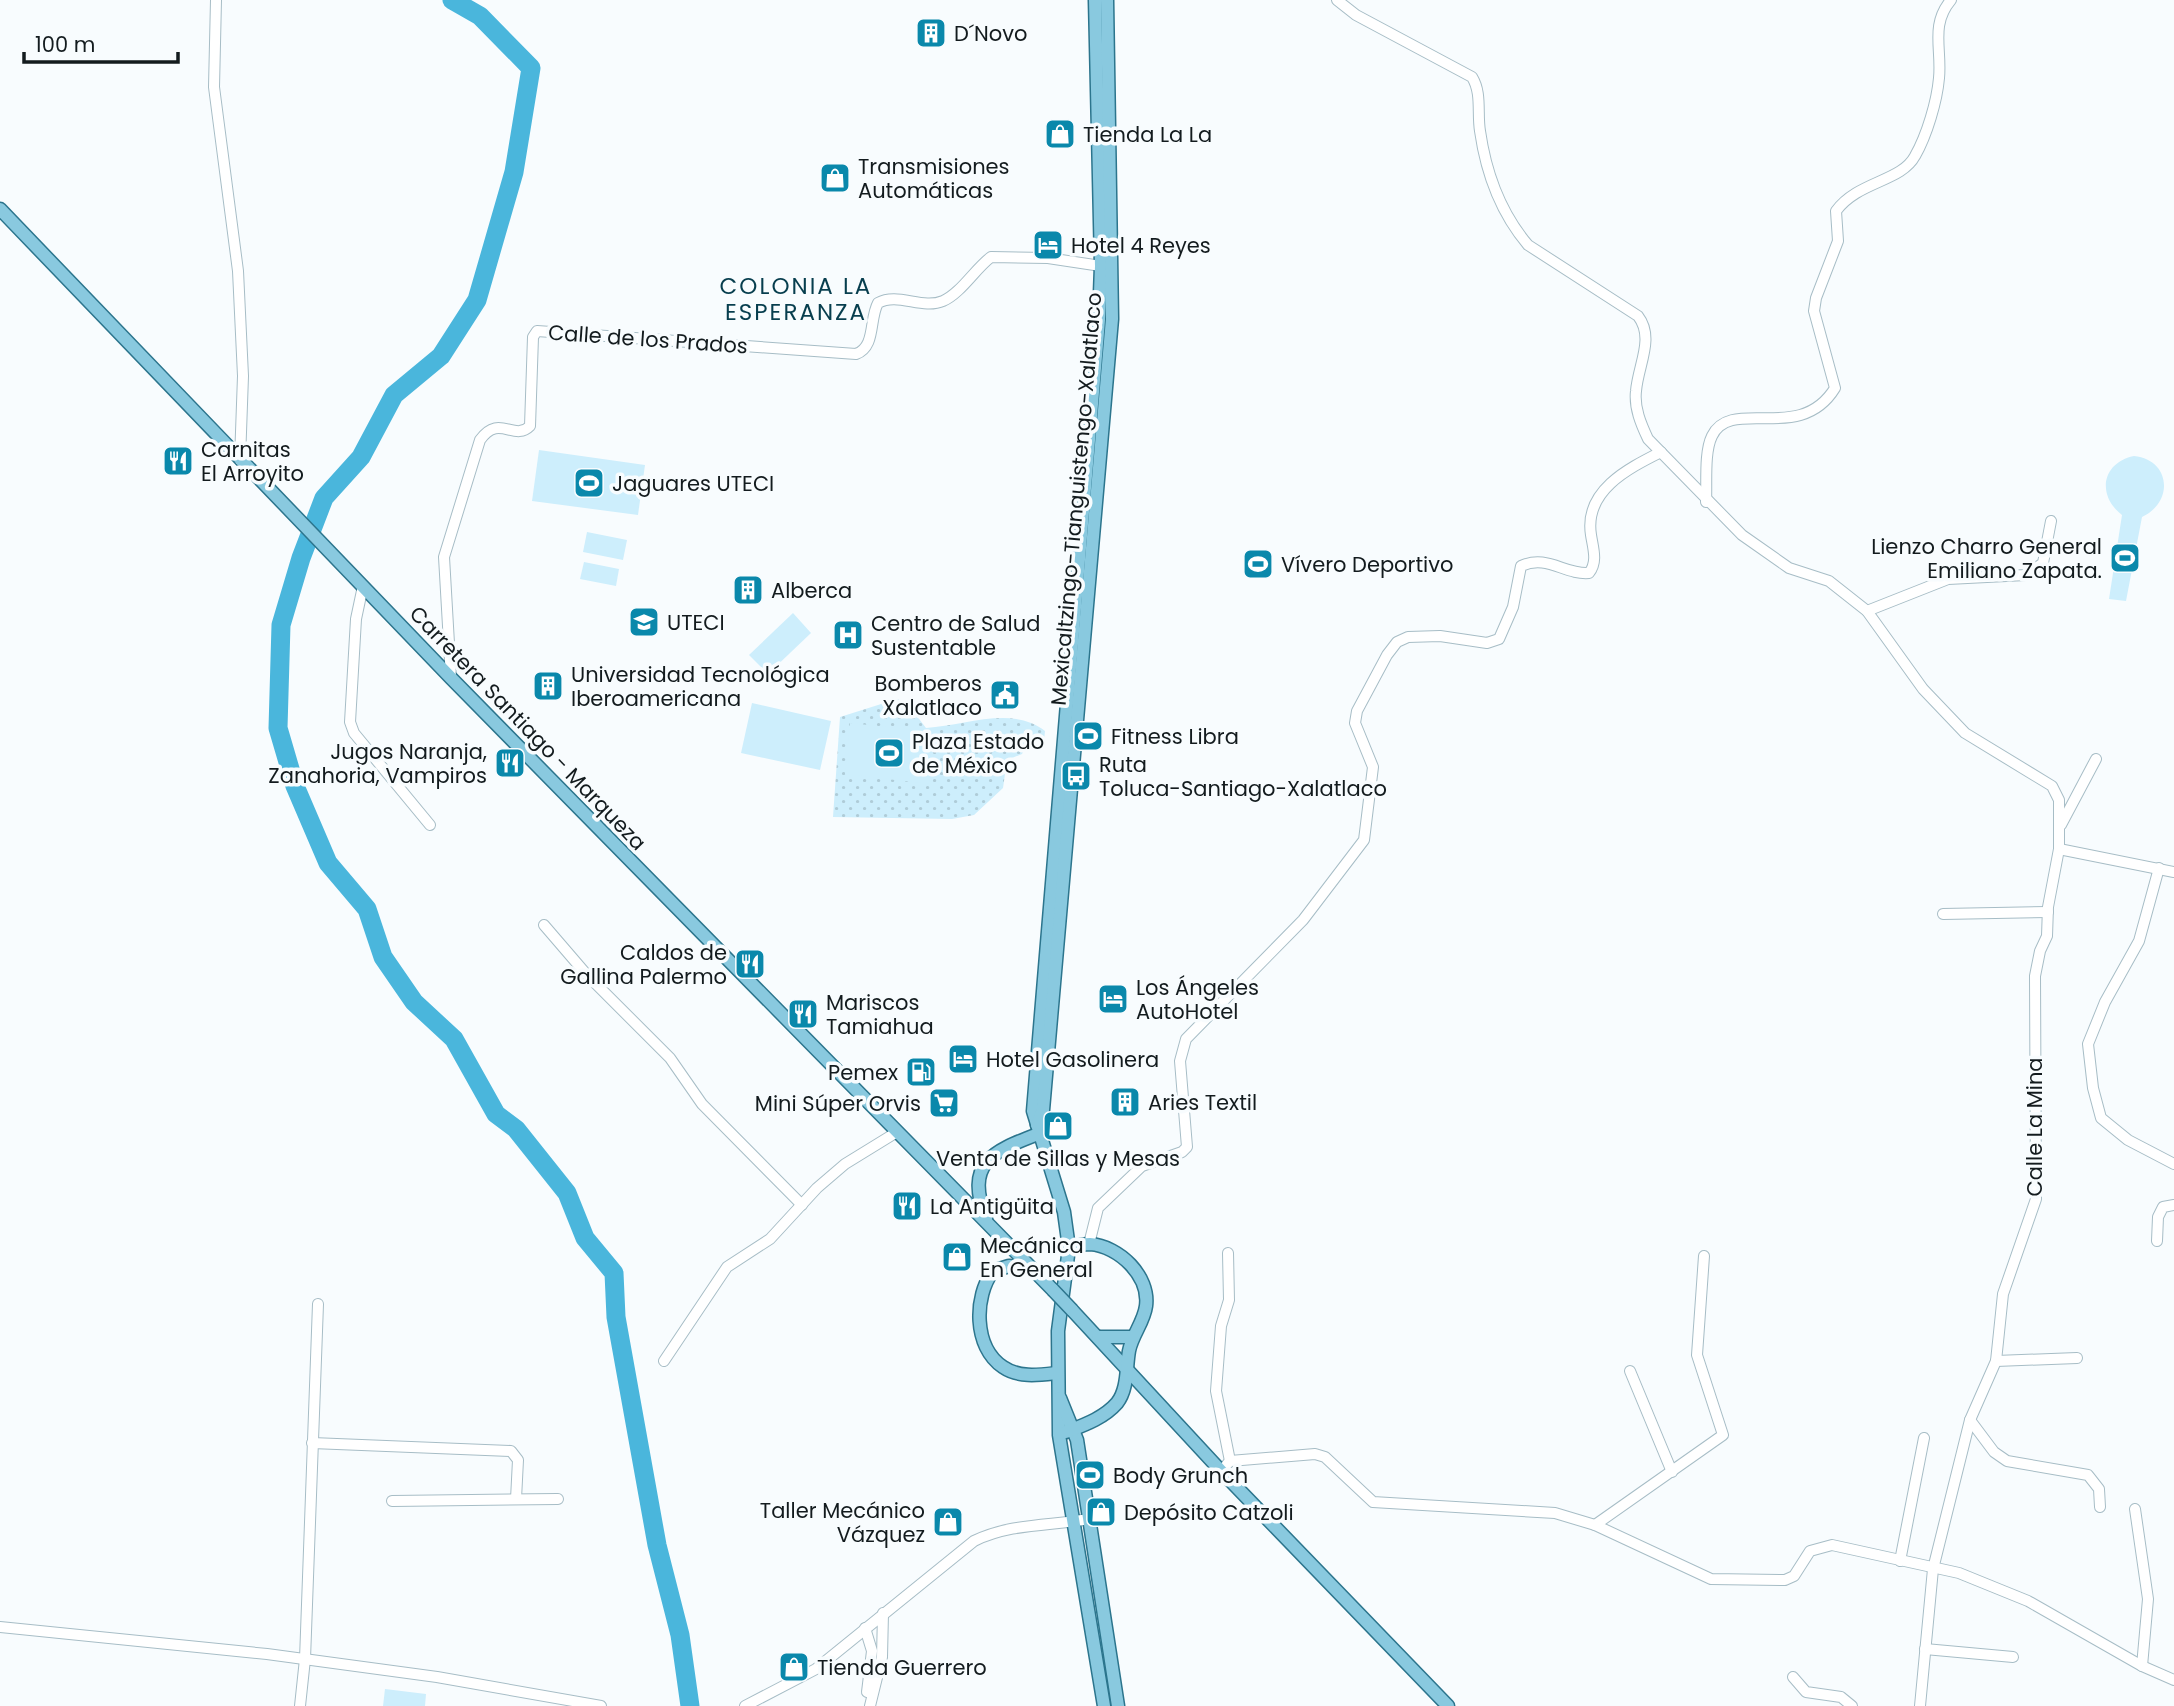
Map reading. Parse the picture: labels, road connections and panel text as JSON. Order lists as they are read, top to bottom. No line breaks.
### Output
{"streets":{"main road":["Mexicaltzingo-Tianguistengo-Xalatlaco","Carretera Santiago - Marqueza"],"street":["Calle de los Prados","Calle La Mina"]},"crossings":[["Calle de los Prados","Mexicaltzingo-Tianguistengo-Xalatlaco"],["Calle de los Prados","Carretera Santiago - Marqueza"]],"districts":["COLONIA LA ESPERANZA"],"places":{"building":["D´Novo","Alberca","Universidad Tecnológica Iberoamericana","Aries Textil"],"shop":["Tienda La La","Transmisiones Automáticas","Venta de Sillas y Mesas","Mecánica En General","Depósito Catzoli","Taller Mecánico Vázquez","Tienda Guerrero"],"hotel":["Hotel 4 Reyes","Los Ángeles AutoHotel","Hotel Gasolinera"],"restaurant":["Carnitas El Arroyito","Jugos Naranja, Zanahoria, Vampiros","Caldos de Gallina Palermo","Mariscos Tamiahua","La Antigüita"],"sports":["Jaguares UTECI","Lienzo Charro General Emiliano Zapata.","Vívero Deportivo","Fitness Libra","Plaza Estado de México","Body Grunch"],"school or university":["UTECI"],"hospital":["Centro de Salud Sustentable"],"public building":["Bomberos Xalatlaco"],"bus stop":["Ruta Toluca-Santiago-Xalatlaco"],"fuel station":["Pemex"],"supermarket":["Mini Súper Orvis"]},"scale_bar":"100 m"}
